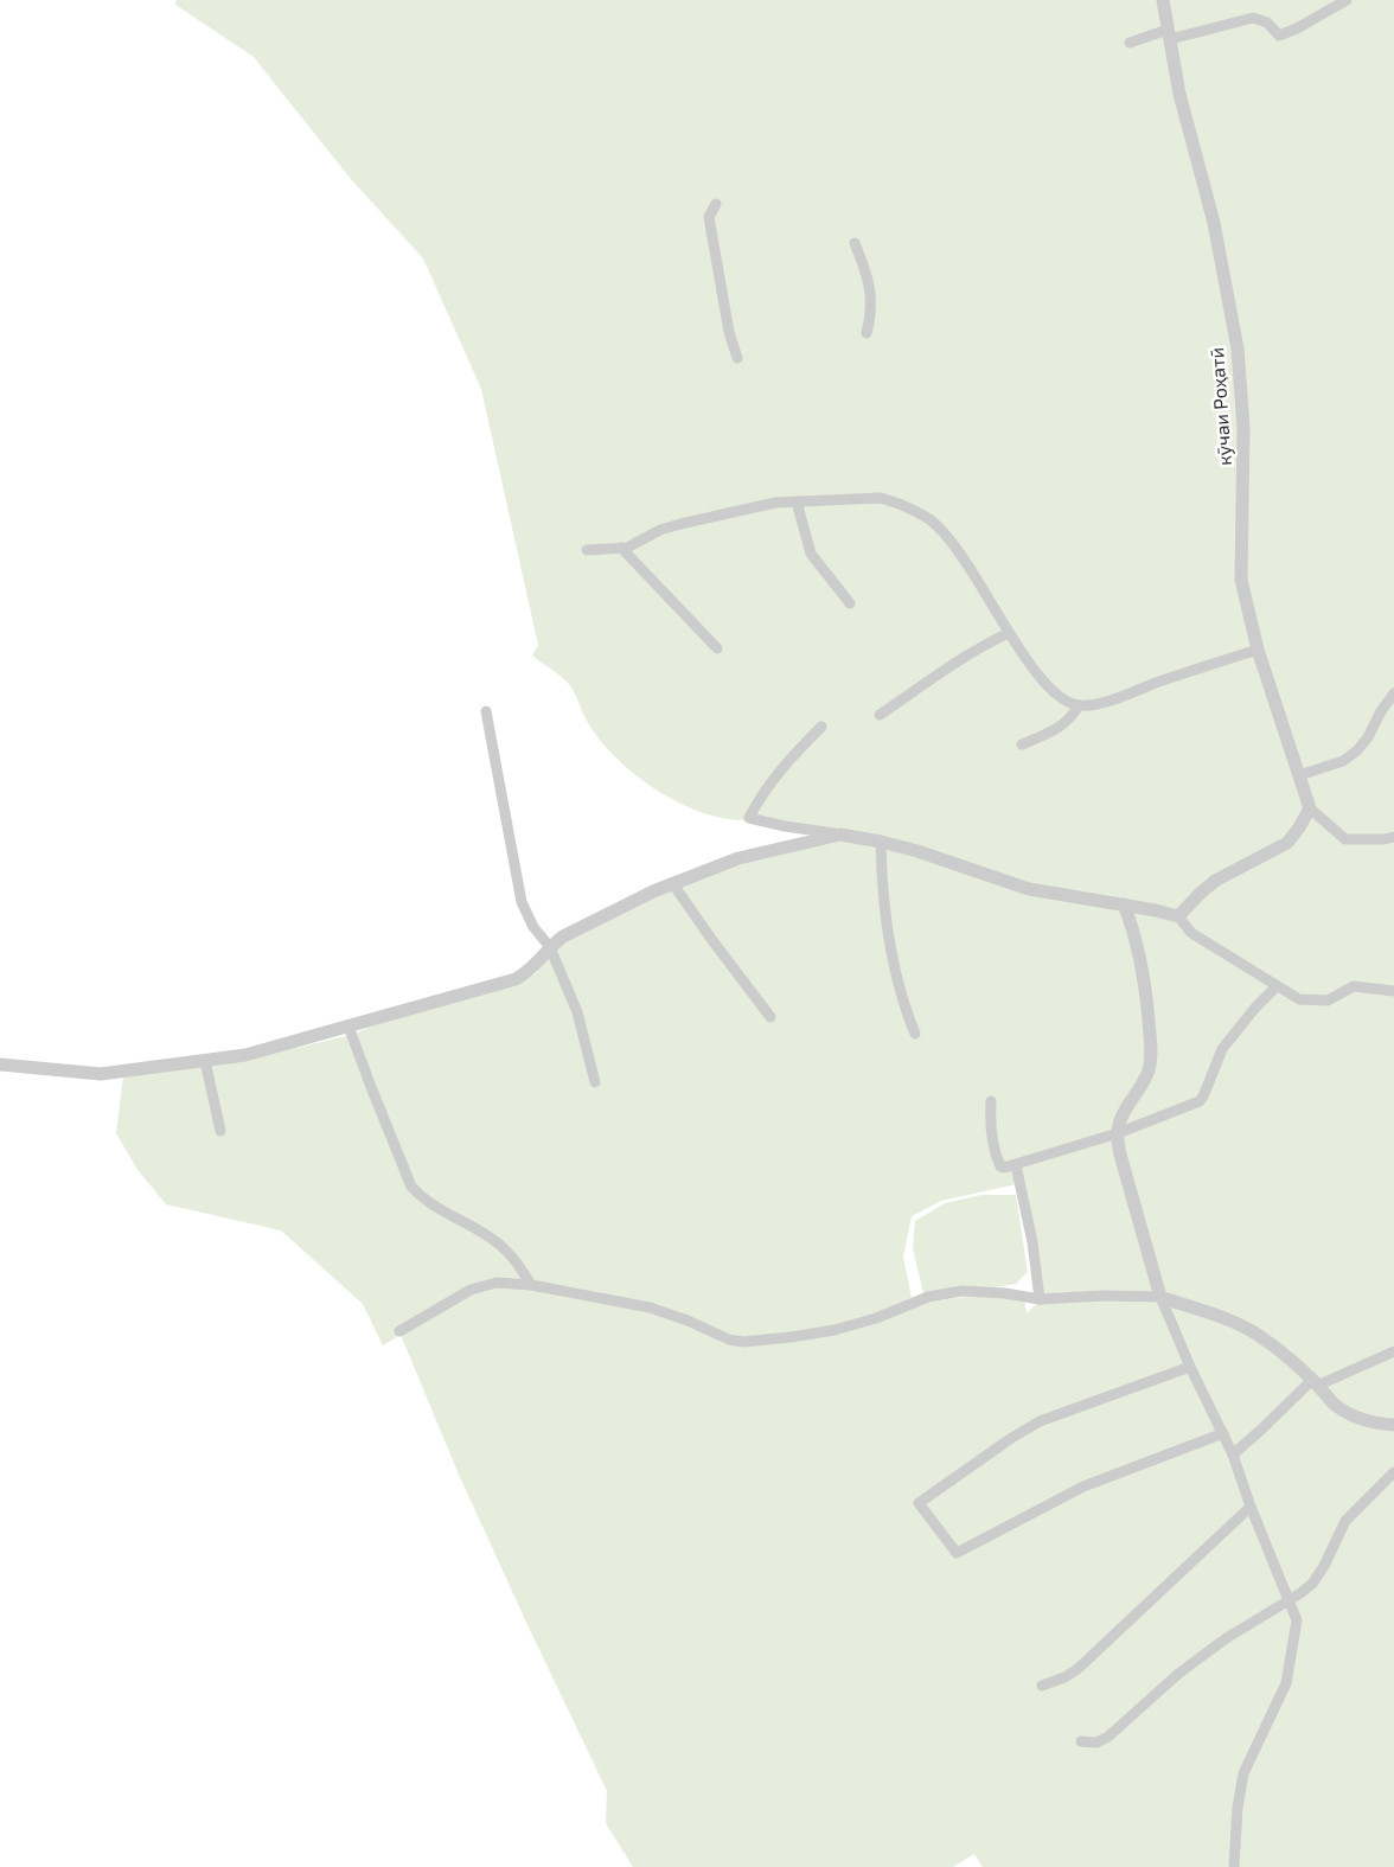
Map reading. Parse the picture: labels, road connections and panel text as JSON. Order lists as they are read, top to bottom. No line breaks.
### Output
{"streets":{"street":["кӯчаи Роҳатӣ"]}}
